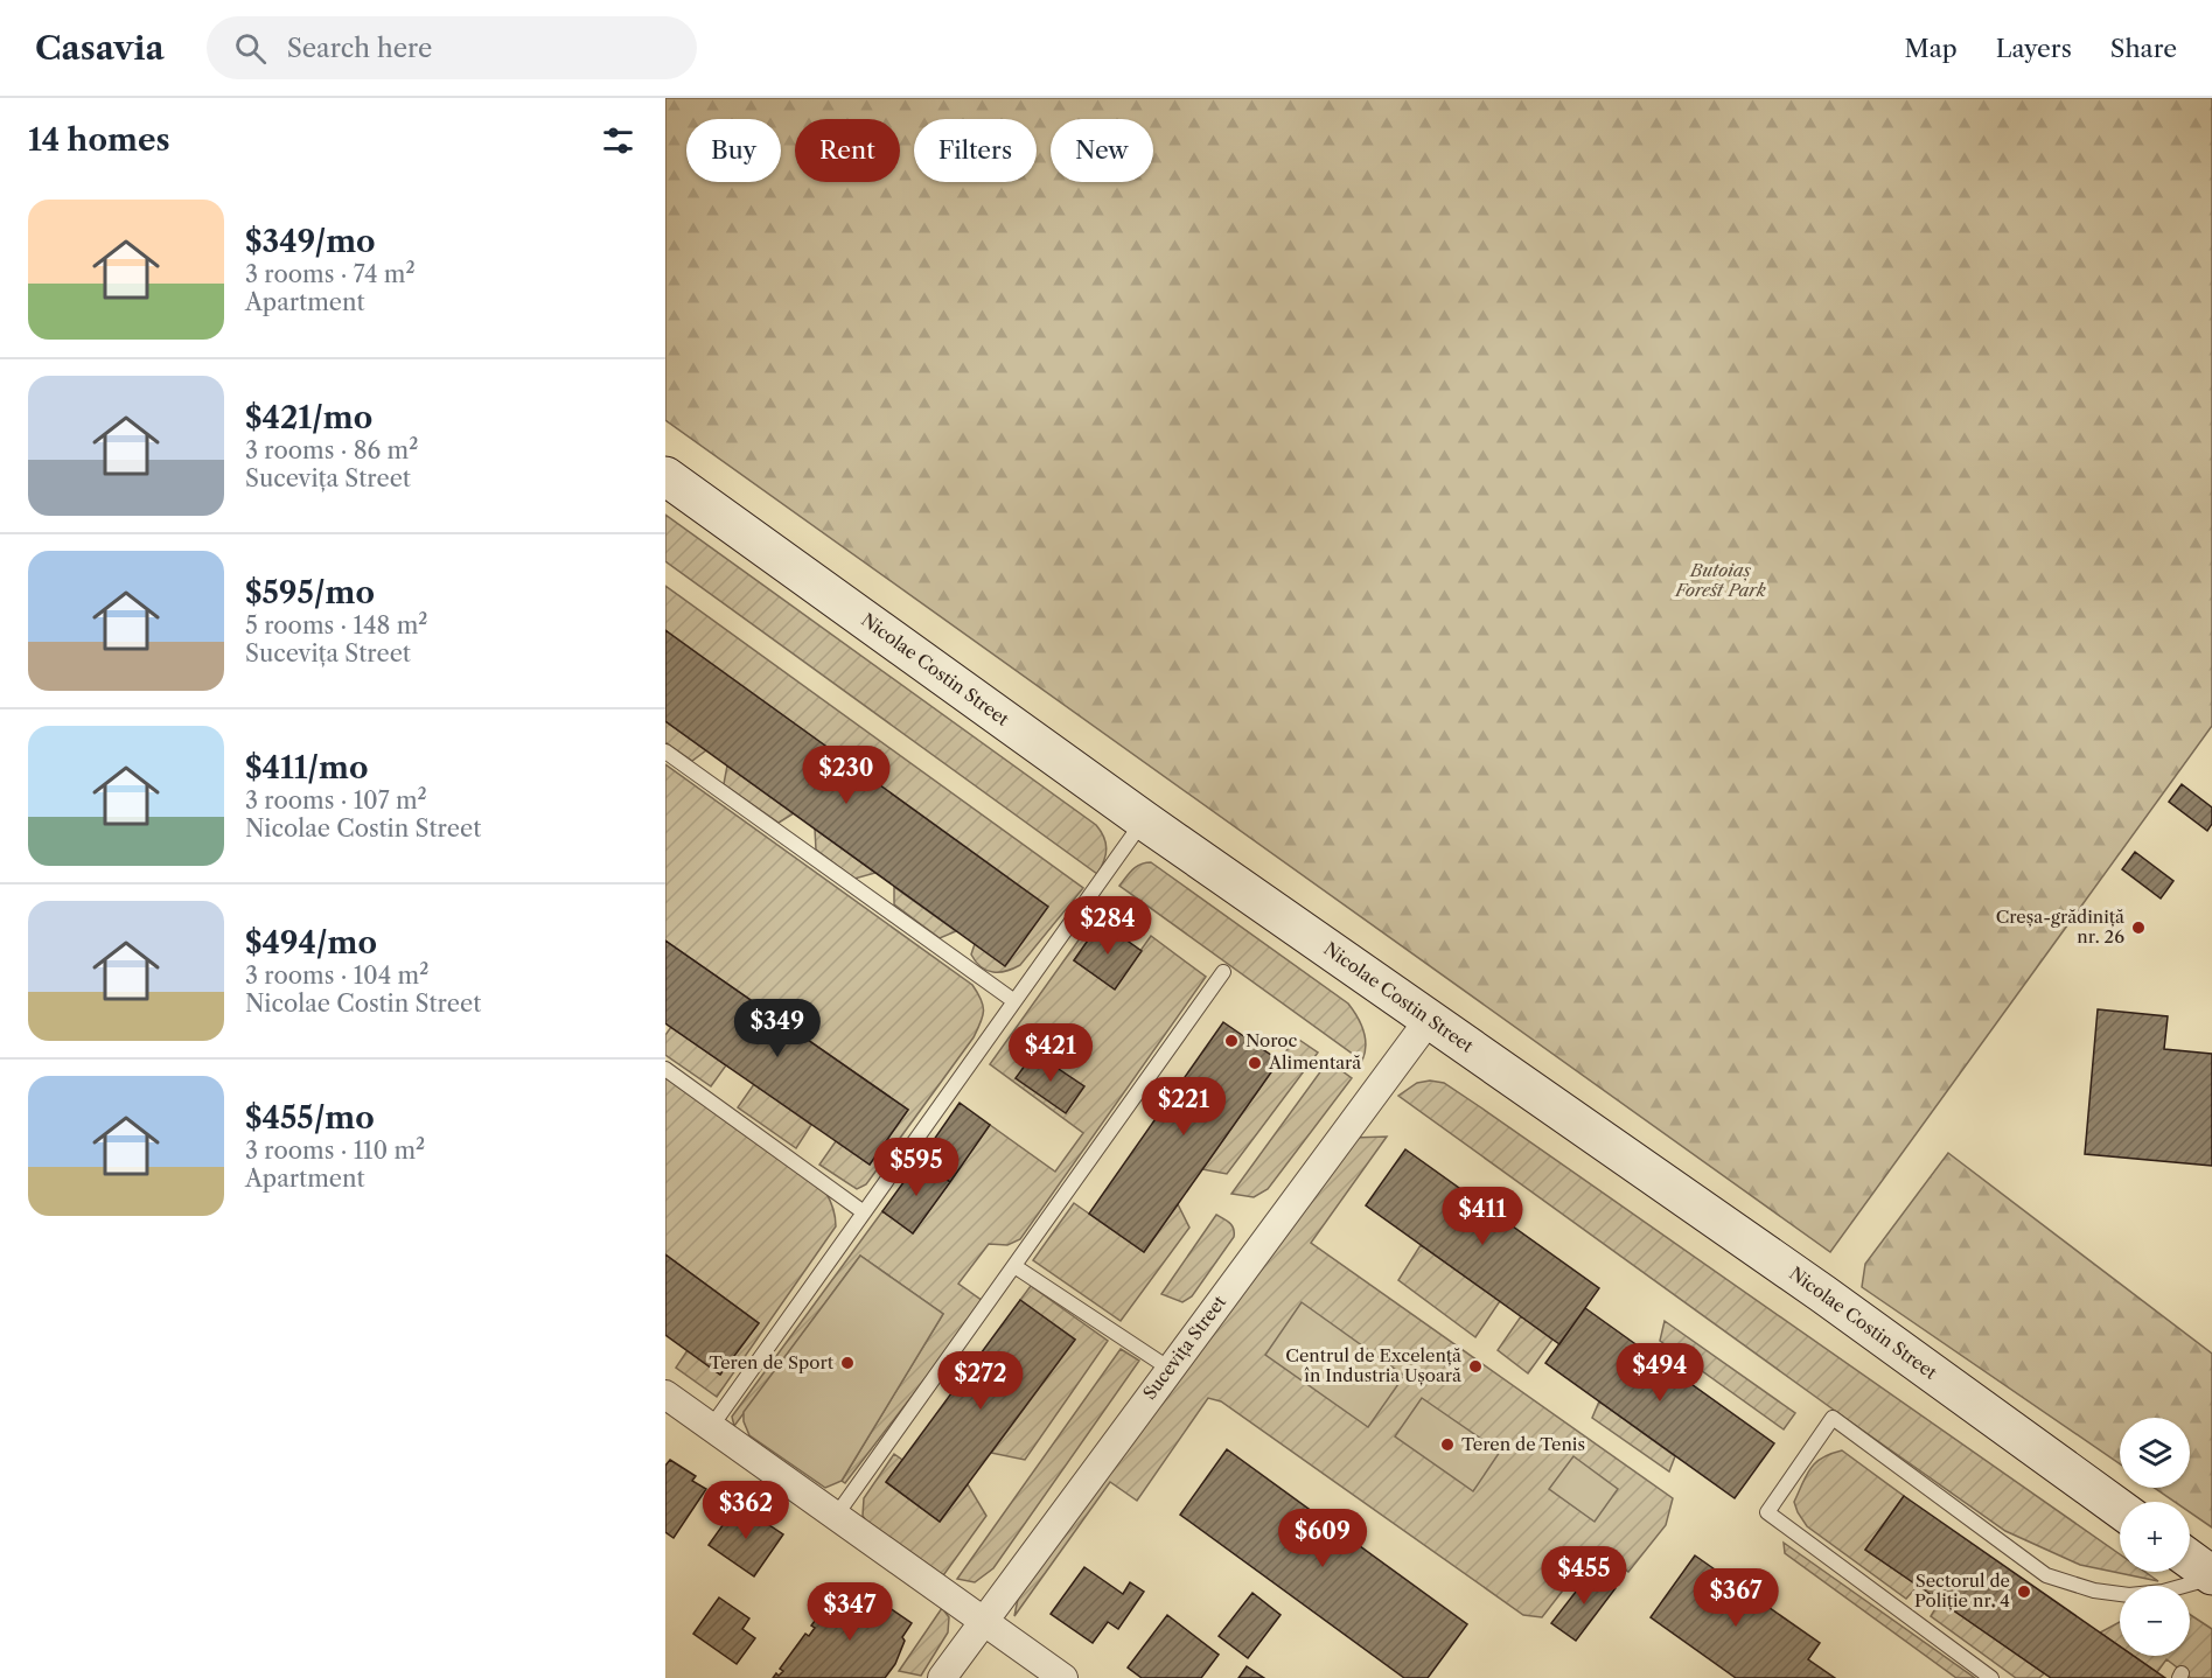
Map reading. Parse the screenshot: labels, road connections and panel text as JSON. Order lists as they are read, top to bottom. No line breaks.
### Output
{"streets":{"main road":["Nicolae Costin Street"],"street":["Sucevița Street"]},"crossings":[["Nicolae Costin Street","Sucevița Street"]],"parks":["Butoiaș Forest Park"],"places":["Creșa-grădiniță nr. 26","Noroc","Alimentară","Teren de Sport","Centrul de Excelență în Industria Ușoară","Teren de Tenis","Sectorul de Poliție nr. 4"],"page":{"header":"Casavia","search":"Search here","nav":["Map","Layers","Share"],"heading":"14 homes","chip":["Buy","Rent","Filters","New"],"list":[{"name":"$349/mo","note":"3 rooms · 74 m² · Apartment"},{"name":"$421/mo","note":"3 rooms · 86 m² · Sucevița Street"},{"name":"$595/mo","note":"5 rooms · 148 m² · Sucevița Street"},{"name":"$411/mo","note":"3 rooms · 107 m² · Nicolae Costin Street"},{"name":"$494/mo","note":"3 rooms · 104 m² · Nicolae Costin Street"},{"name":"$455/mo","note":"3 rooms · 110 m² · Apartment"}],"price":["$230","$284","$349","$421","$221","$595","$411","$494","$272","$362","$609","$455","$367","$347"],"map_buttons":["+","−"]}}
